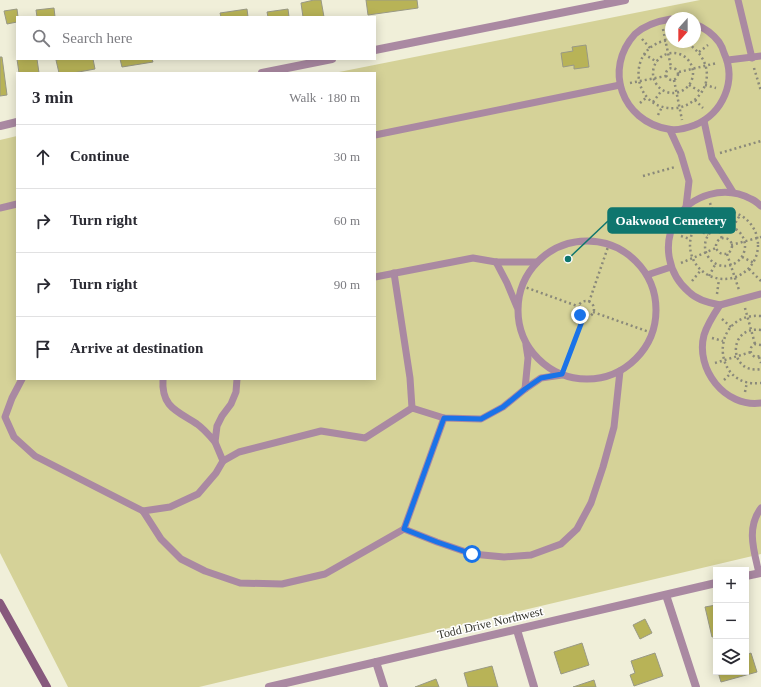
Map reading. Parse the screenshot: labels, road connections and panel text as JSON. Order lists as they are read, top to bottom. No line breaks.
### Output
{"streets":{"street":["Todd Drive Northwest"]},"places":["Oakwood Cemetery"],"north":"bottom","page":{"search":"Search here","heading":["3 min","Walk · 180 m"],"list":[["Continue","30 m"],["Turn right","60 m"],["Turn right","90 m"],"Arrive at destination"],"map_buttons":["+","−"]}}
